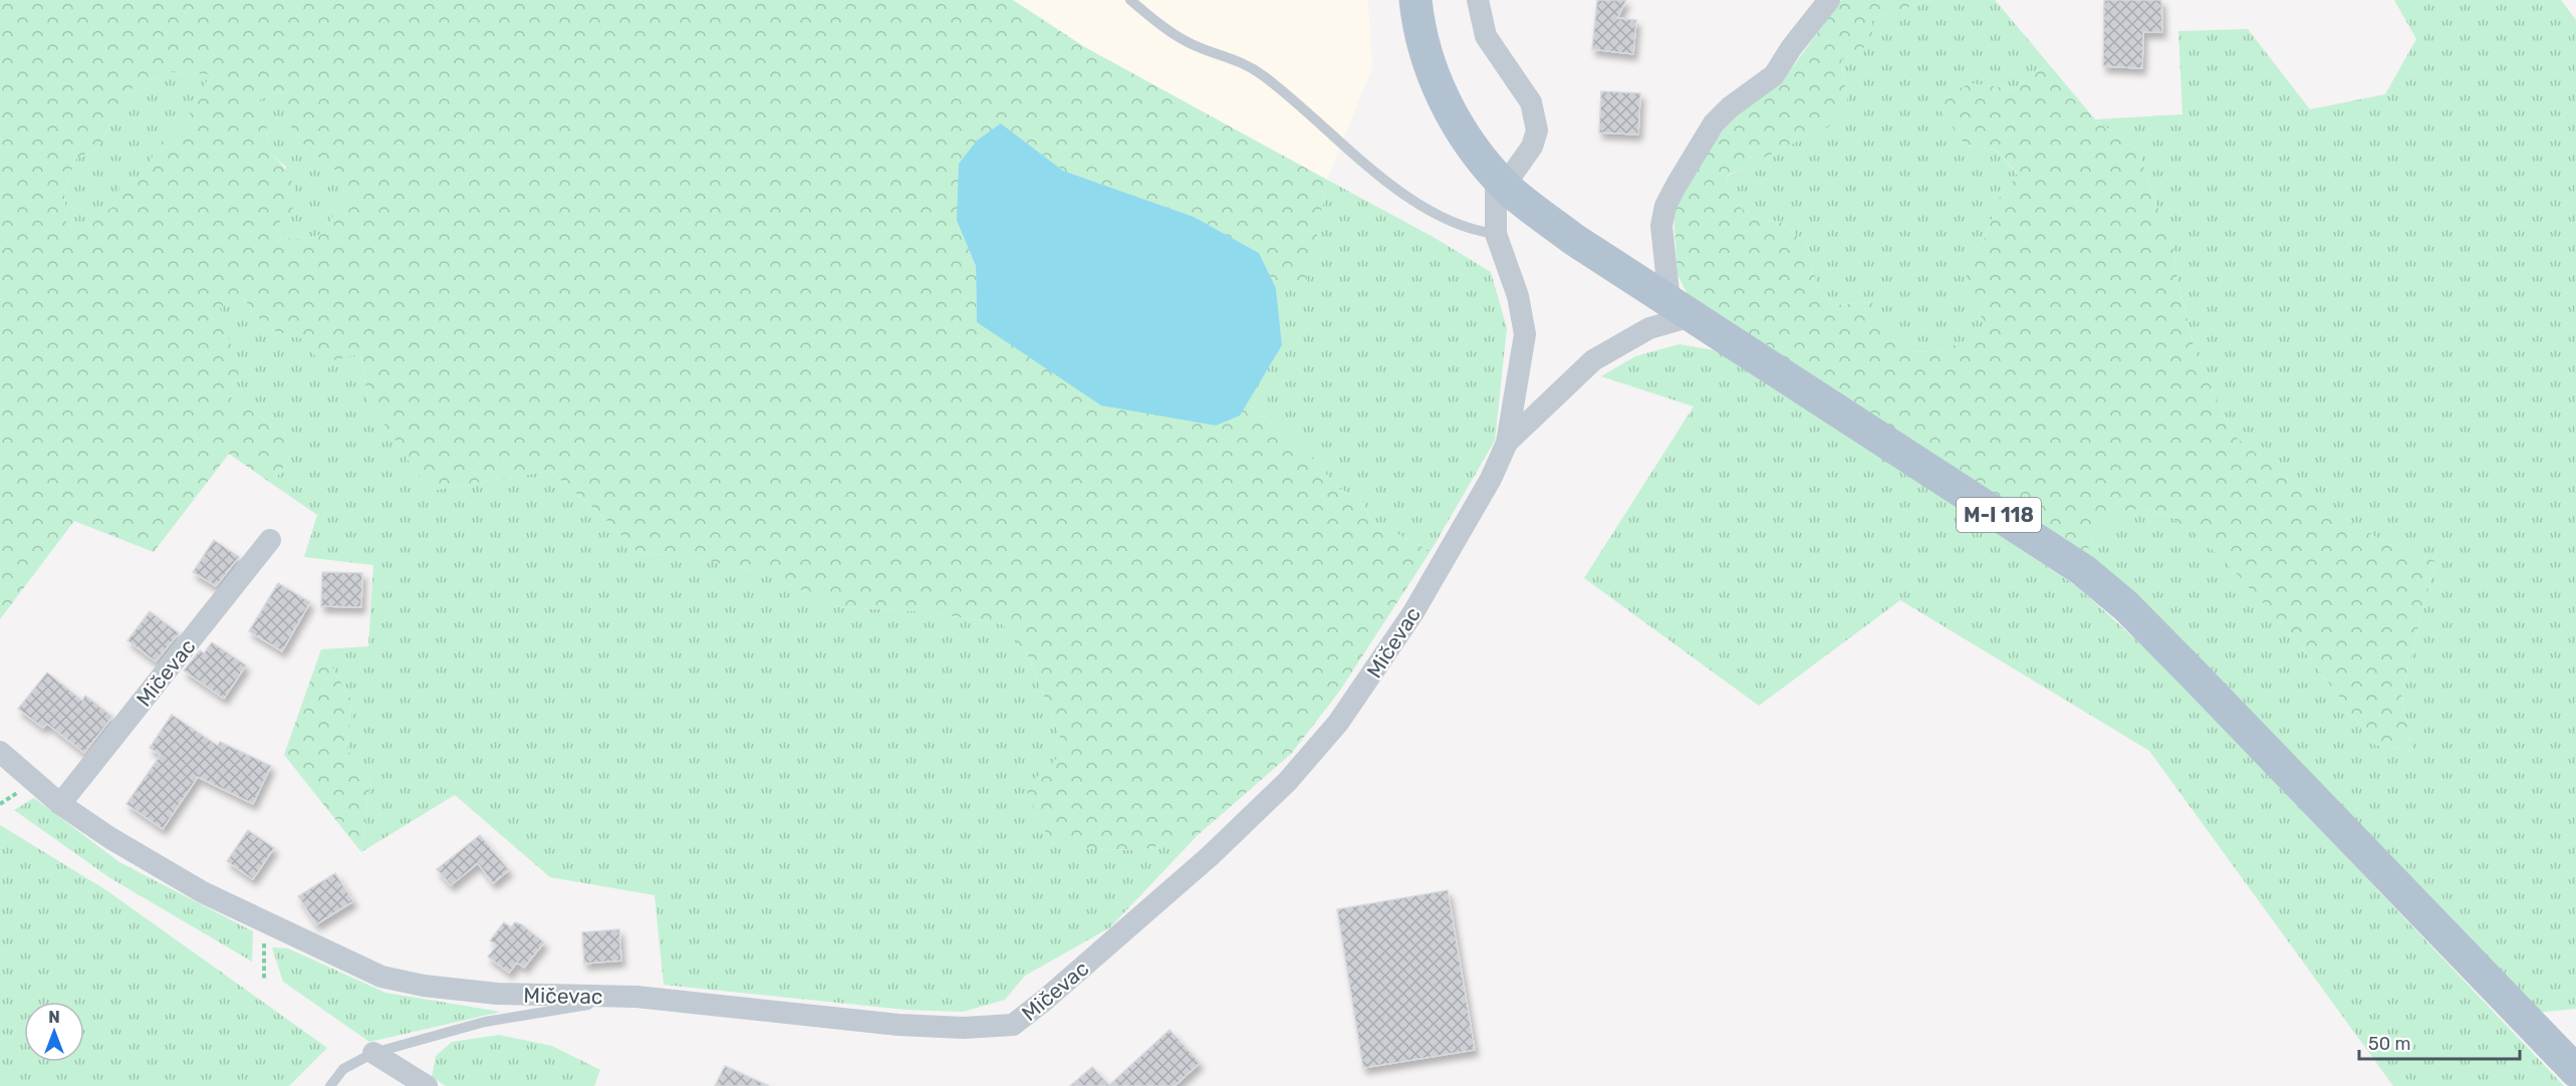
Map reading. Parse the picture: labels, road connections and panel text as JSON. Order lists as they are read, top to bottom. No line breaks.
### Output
{"streets":{"main road":["M-I 118"],"street":["Mičevac"]},"crossings":[["M-I 118","Mičevac"]],"scale_bar":"50 m","north":"top"}
